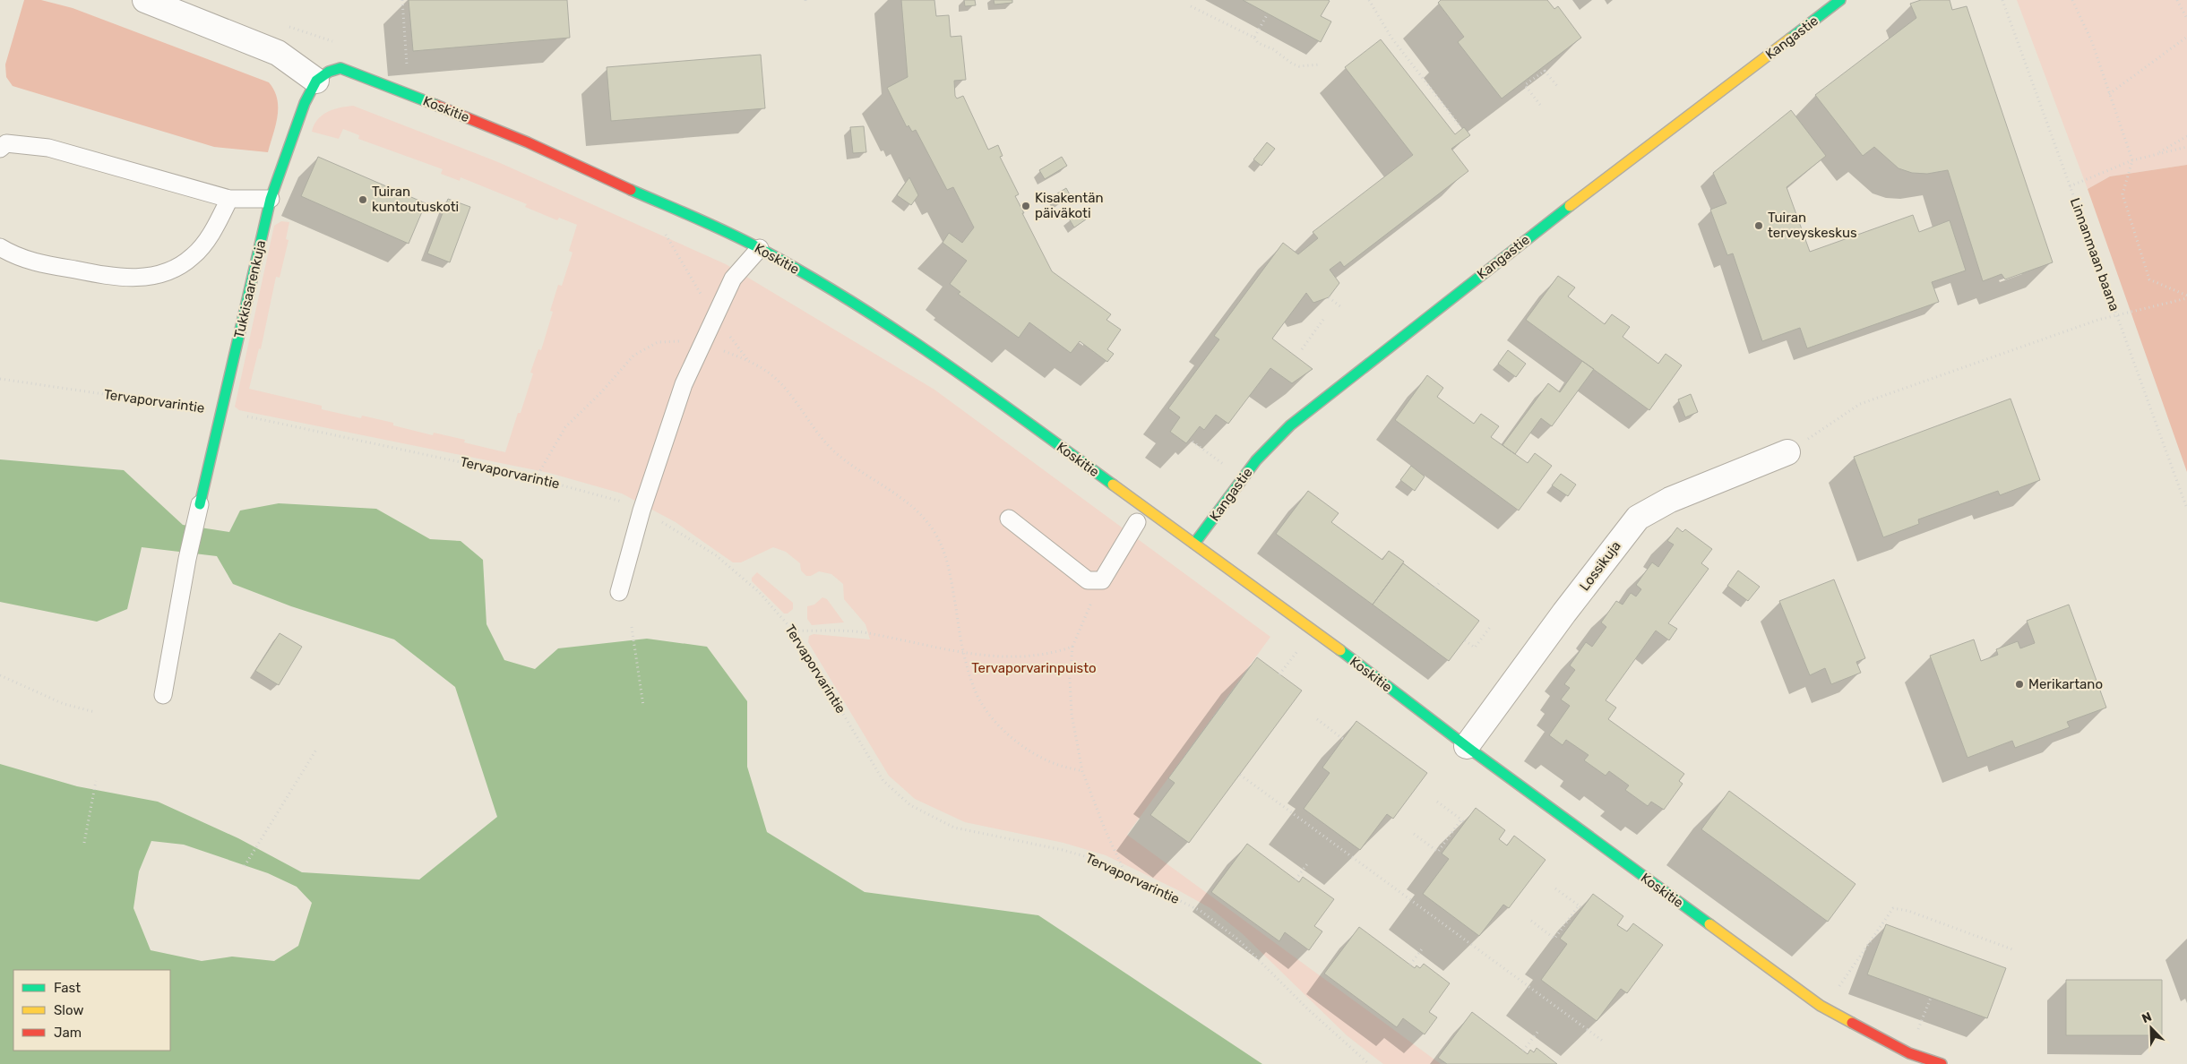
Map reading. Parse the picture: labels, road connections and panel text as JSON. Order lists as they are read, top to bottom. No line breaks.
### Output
{"streets":{"street":["Kangastie","Koskitie","Tukkisaarenkuja","Lossikuja"],"path":["Linnanmaan baana","Tervaporvarintie"]},"crossings":[["Kangastie","Koskitie"],["Koskitie","Tukkisaarenkuja"],["Koskitie","Lossikuja"],["Tukkisaarenkuja","Tervaporvarintie"]],"parks":["Tervaporvarinpuisto"],"places":["Tuiran kuntoutuskoti","Kisakentän päiväkoti","Tuiran terveyskeskus","Merikartano"],"legend":["Fast","Slow","Jam"],"north":"top left"}
